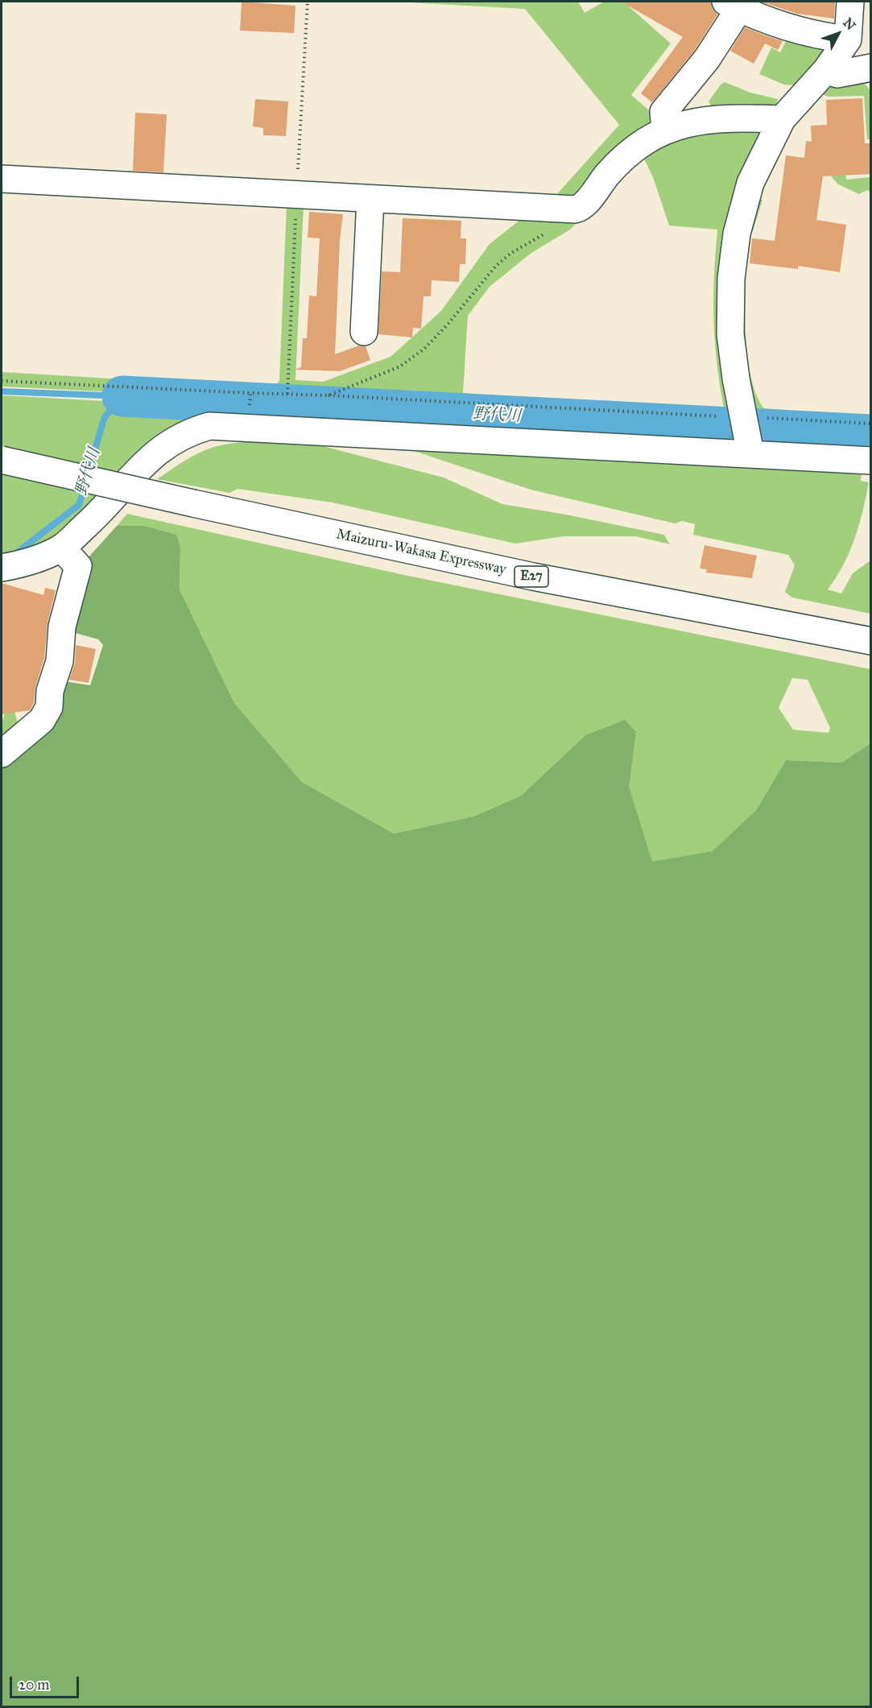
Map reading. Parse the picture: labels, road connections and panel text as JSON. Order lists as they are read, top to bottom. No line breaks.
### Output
{"streets":{"main road":["Maizuru-Wakasa Expressway","E27"]},"water":["野代川"],"scale_bar":"20 m","north":"top right"}
